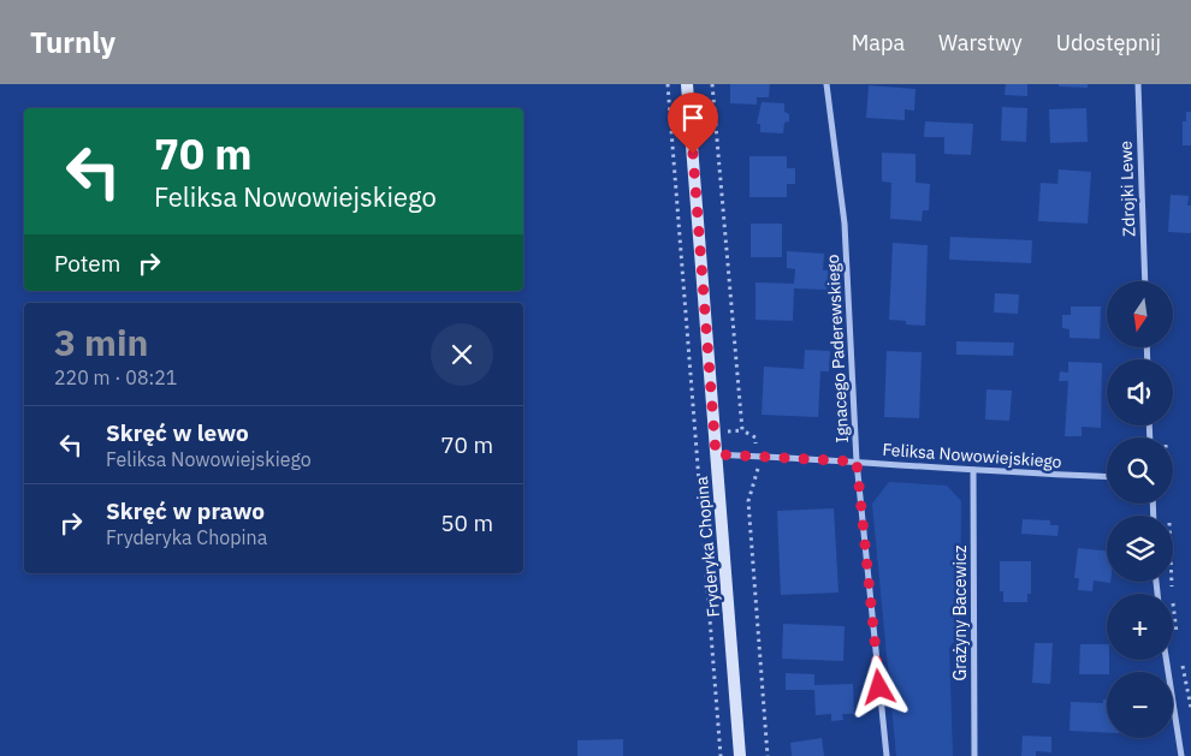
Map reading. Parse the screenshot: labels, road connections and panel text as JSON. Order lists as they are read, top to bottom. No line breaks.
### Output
{"streets":{"street":["Zdrojki Lewe","Ignacego Paderewskiego","Feliksa Nowowiejskiego","Fryderyka Chopina","Grażyny Bacewicz"]},"crossings":[["Ignacego Paderewskiego","Feliksa Nowowiejskiego"],["Feliksa Nowowiejskiego","Fryderyka Chopina"],["Feliksa Nowowiejskiego","Grażyny Bacewicz"]],"north":"bottom","page":{"header":"Turnly","nav":["Mapa","Warstwy","Udostępnij"],"turn":["70 m","Feliksa Nowowiejskiego"],"then":"Potem","map_buttons":["+","−"],"heading":["3 min","220 m · 08:21"],"list":[{"name":"Skręć w lewo","note":"Feliksa Nowowiejskiego","value":"70 m"},{"name":"Skręć w prawo","note":"Fryderyka Chopina","value":"50 m"}]}}
